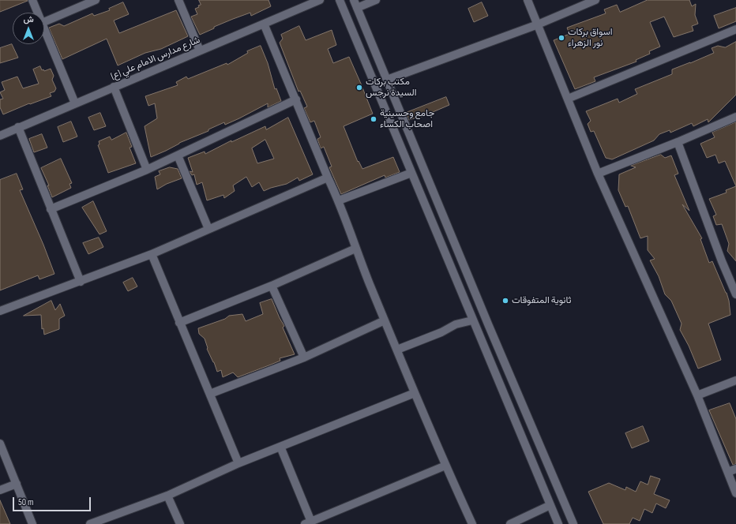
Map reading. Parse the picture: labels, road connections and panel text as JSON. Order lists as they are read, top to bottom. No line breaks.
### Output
{"streets":{"street":["شارع مدارس الامام علي (ع)"]},"places":["اسواق بركات نور الزهراء","مكتب بركات السيدة نرجس","جامع وحسينية اصحاب الكساء","ثانوية المتفوقات"],"scale_bar":"50 m","north":"top"}
